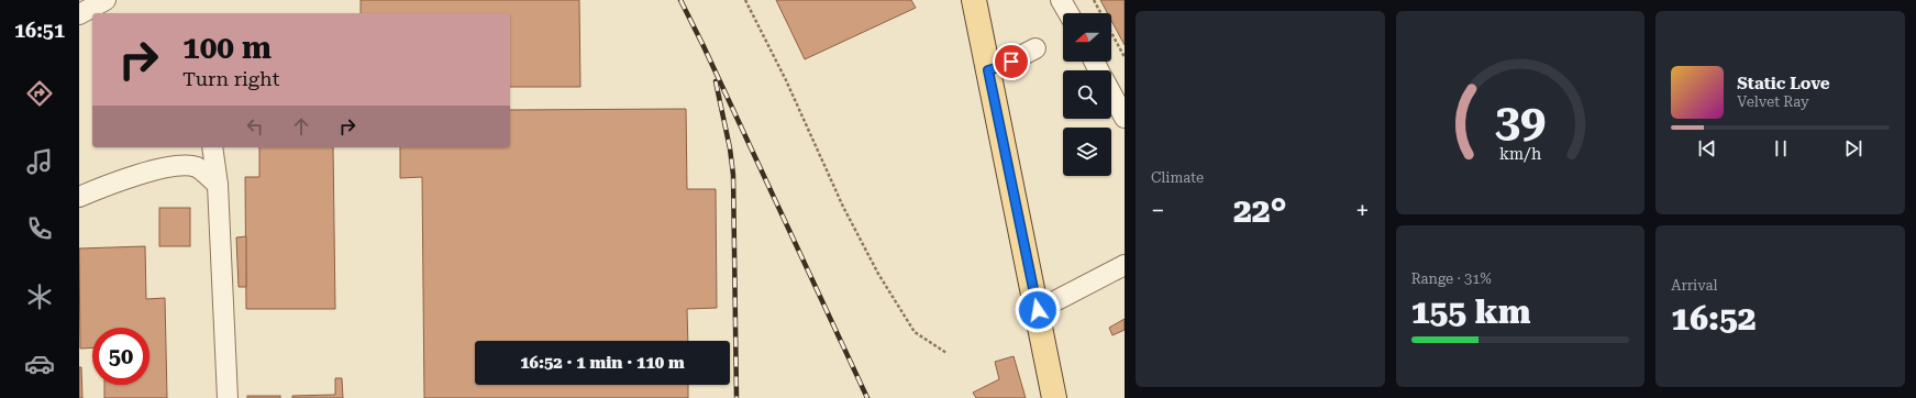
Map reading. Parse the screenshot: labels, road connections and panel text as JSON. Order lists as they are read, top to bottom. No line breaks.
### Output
{"north":"left","page":{"tabs":"16:51","tile":["Climate",["Range · 31%","155 km"],["Arrival","16:52"]],"turn":["100 m","Turn right"],"song":["Static Love","Velvet Ray"],"heat":["−","22°","+"],"limit":"50","trip":"16:52 · 1 min · 110 m","gauge":["39","km/h"]}}
